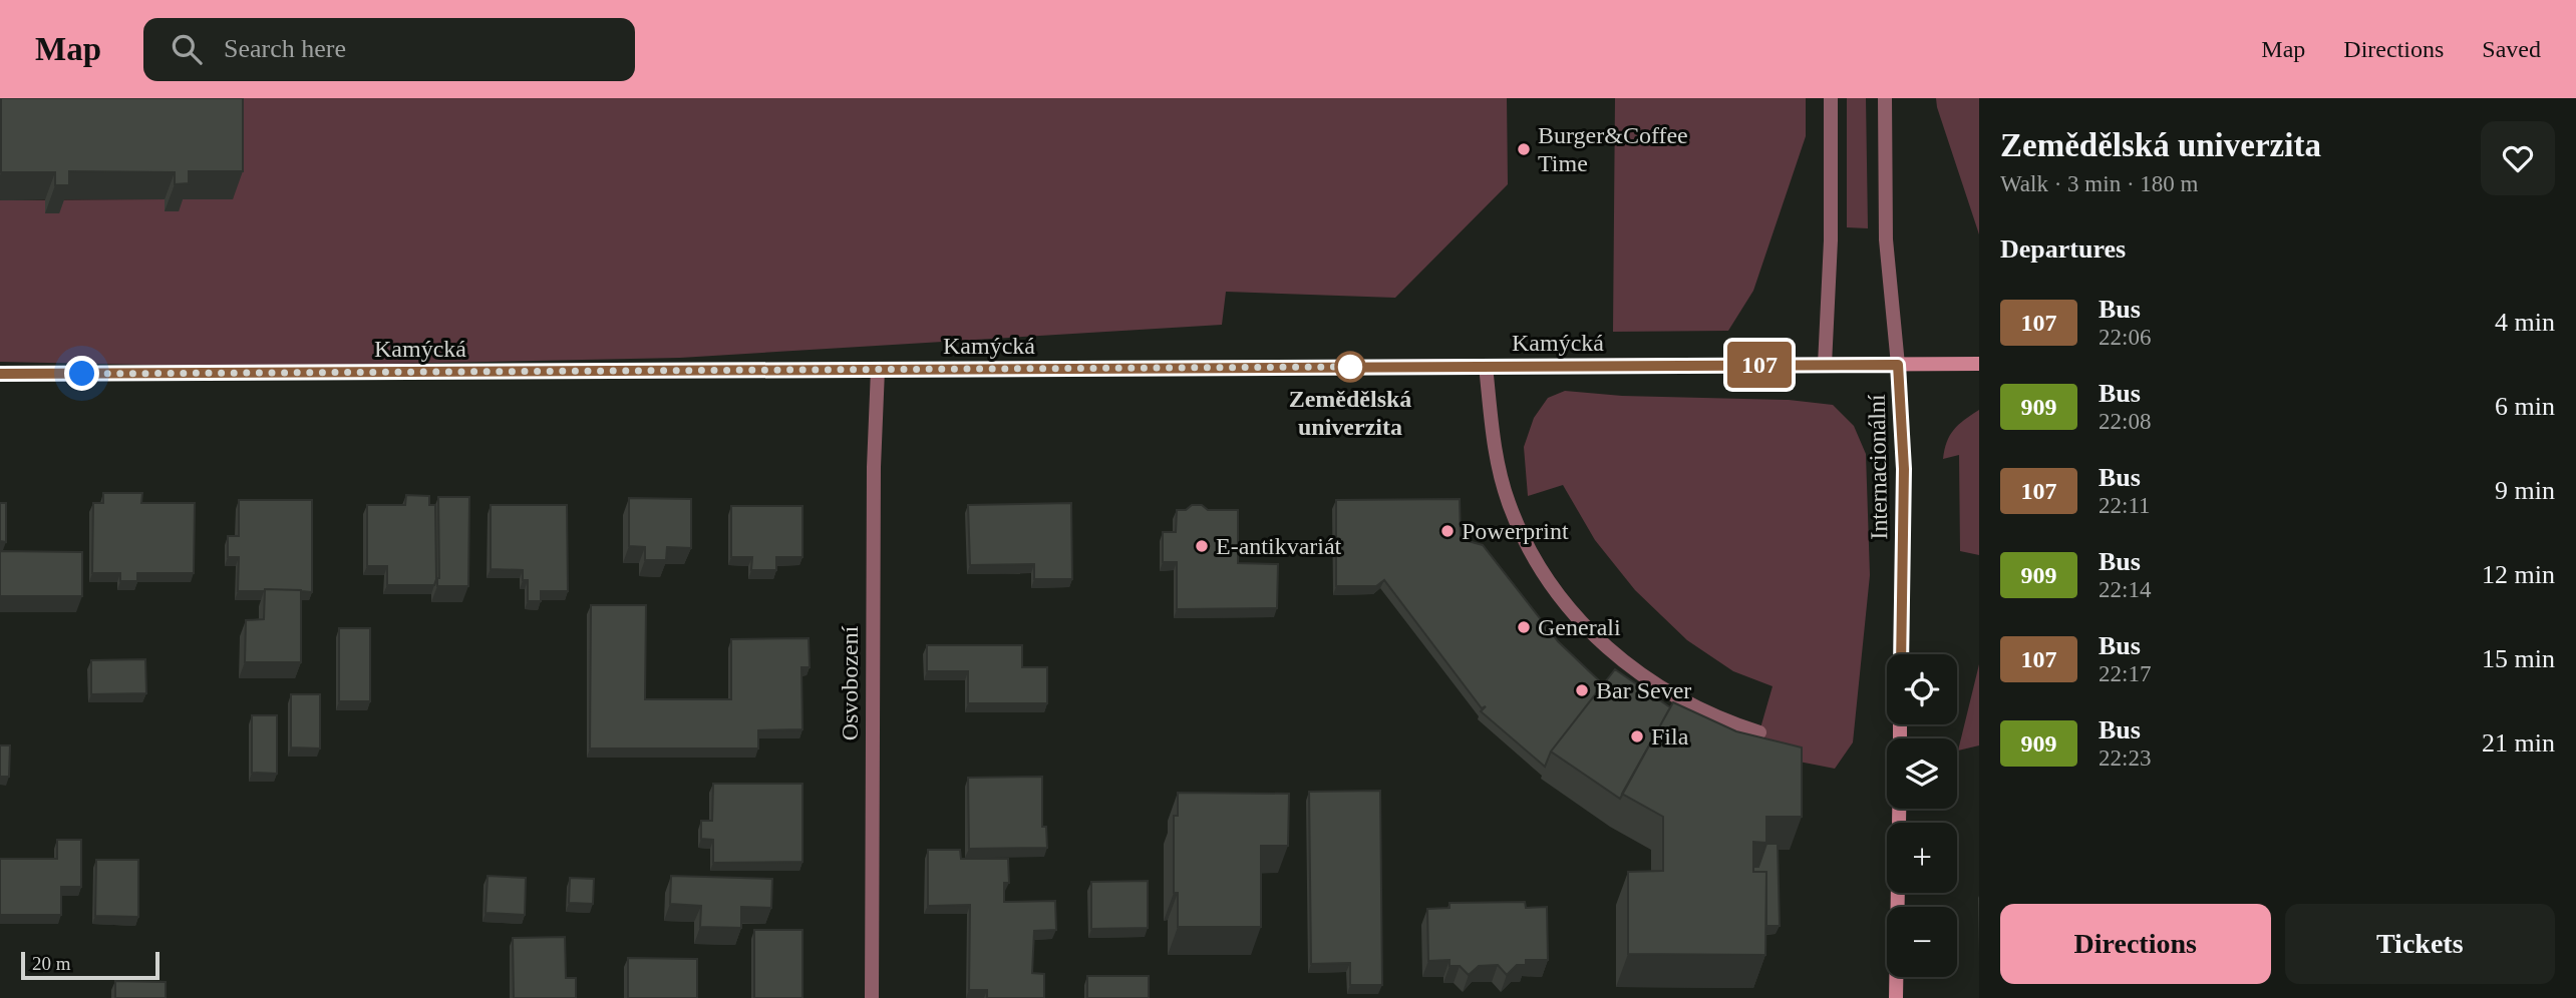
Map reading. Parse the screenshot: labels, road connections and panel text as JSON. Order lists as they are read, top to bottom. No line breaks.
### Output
{"streets":{"main road":["Kamýcká","Internacionální"],"street":["Osvobození"]},"crossings":[["Kamýcká","Internacionální"],["Kamýcká","Osvobození"]],"places":["Burger&Coffee Time","Zemědělská univerzita","Powerprint","E-antikvariát","Generali","Bar Sever","Fila"],"lines":["bus line 107"],"scale_bar":"20 m","page":{"header":"Map","search":"Search here","nav":["Map","Directions","Saved"],"on_map":"107","heading":[["Zemědělská univerzita","Walk · 3 min · 180 m"],"Departures"],"list":[{"mark":"107","name":"Bus","note":"22:06","value":"4 min"},{"mark":"909","name":"Bus","note":"22:08","value":"6 min"},{"mark":"107","name":"Bus","note":"22:11","value":"9 min"},{"mark":"909","name":"Bus","note":"22:14","value":"12 min"},{"mark":"107","name":"Bus","note":"22:17","value":"15 min"},{"mark":"909","name":"Bus","note":"22:23","value":"21 min"}],"map_buttons":["+","−"],"buttons":["Directions","Tickets"],"scale":"20 m"}}
